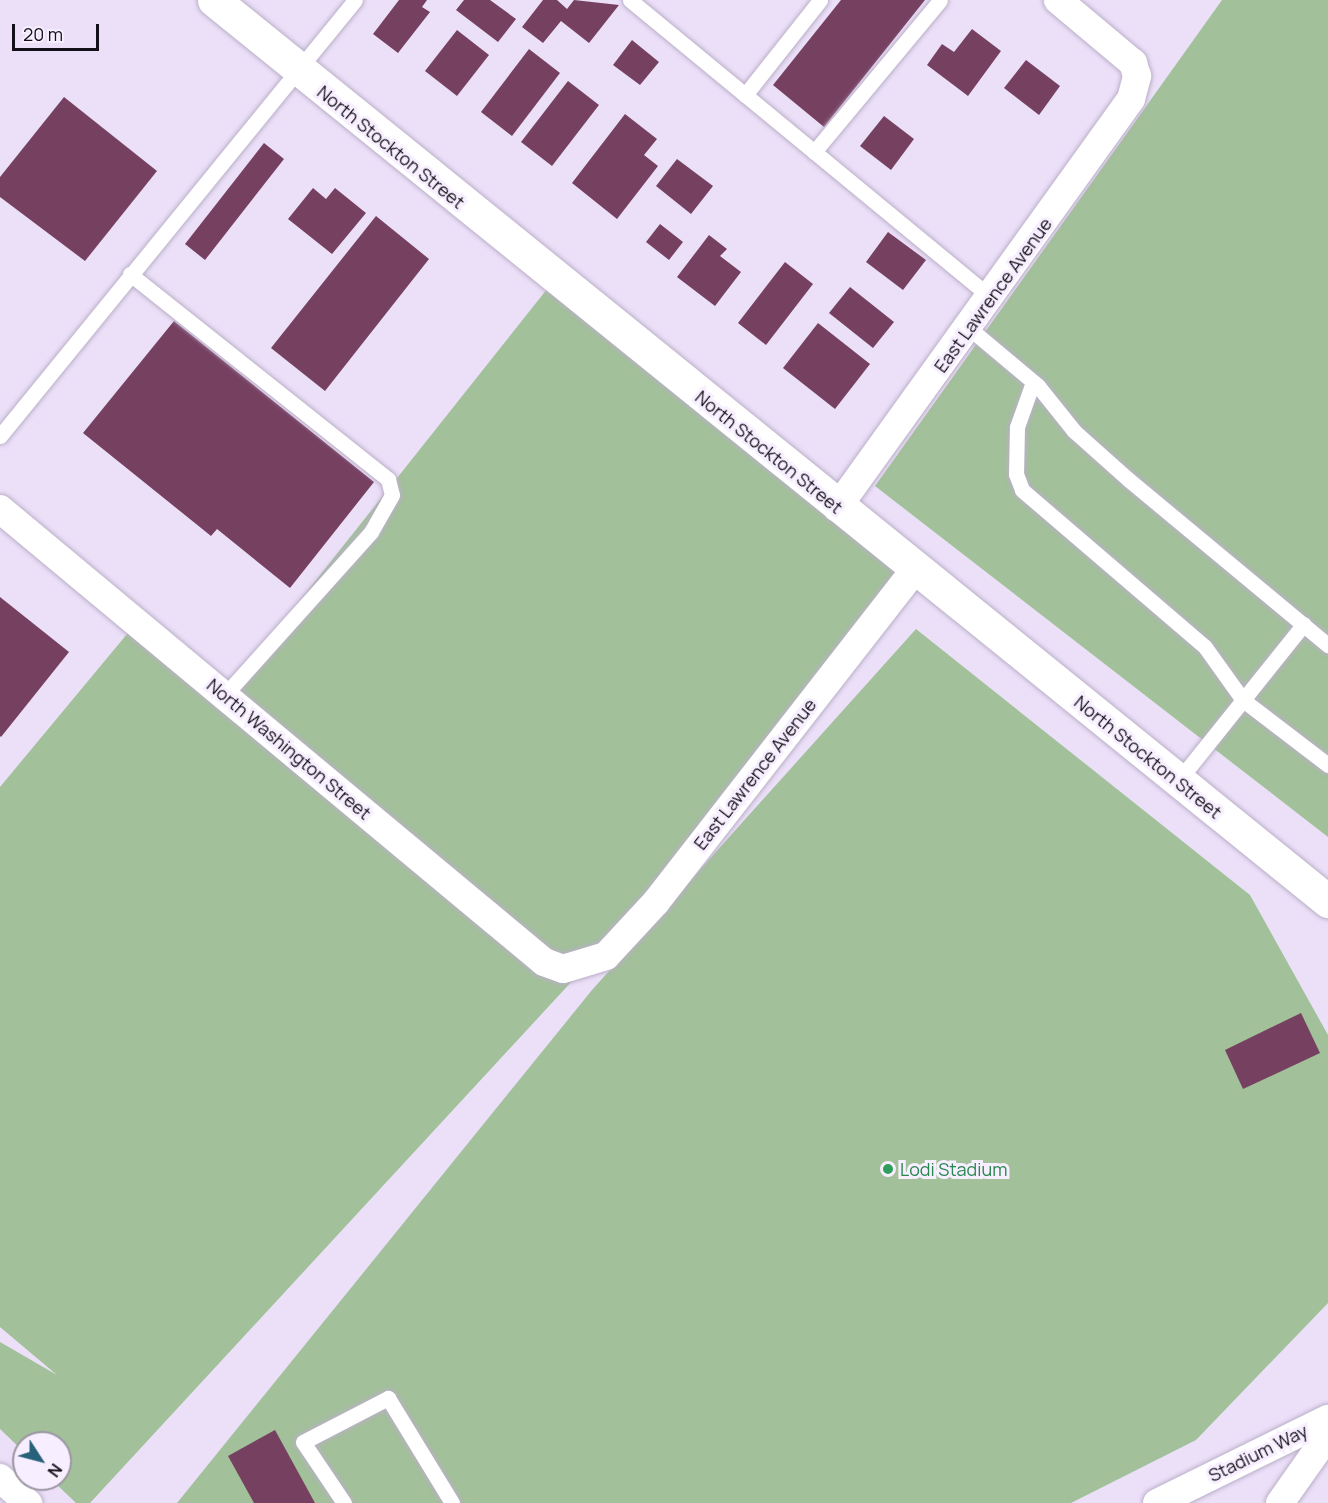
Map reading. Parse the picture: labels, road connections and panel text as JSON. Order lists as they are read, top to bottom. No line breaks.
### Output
{"streets":{"street":["North Stockton Street","East Lawrence Avenue","North Washington Street","Stadium Way"]},"crossings":[["North Stockton Street","East Lawrence Avenue"],["East Lawrence Avenue","North Washington Street"]],"places":["Lodi Stadium"],"scale_bar":"20 m","north":"bottom right"}
